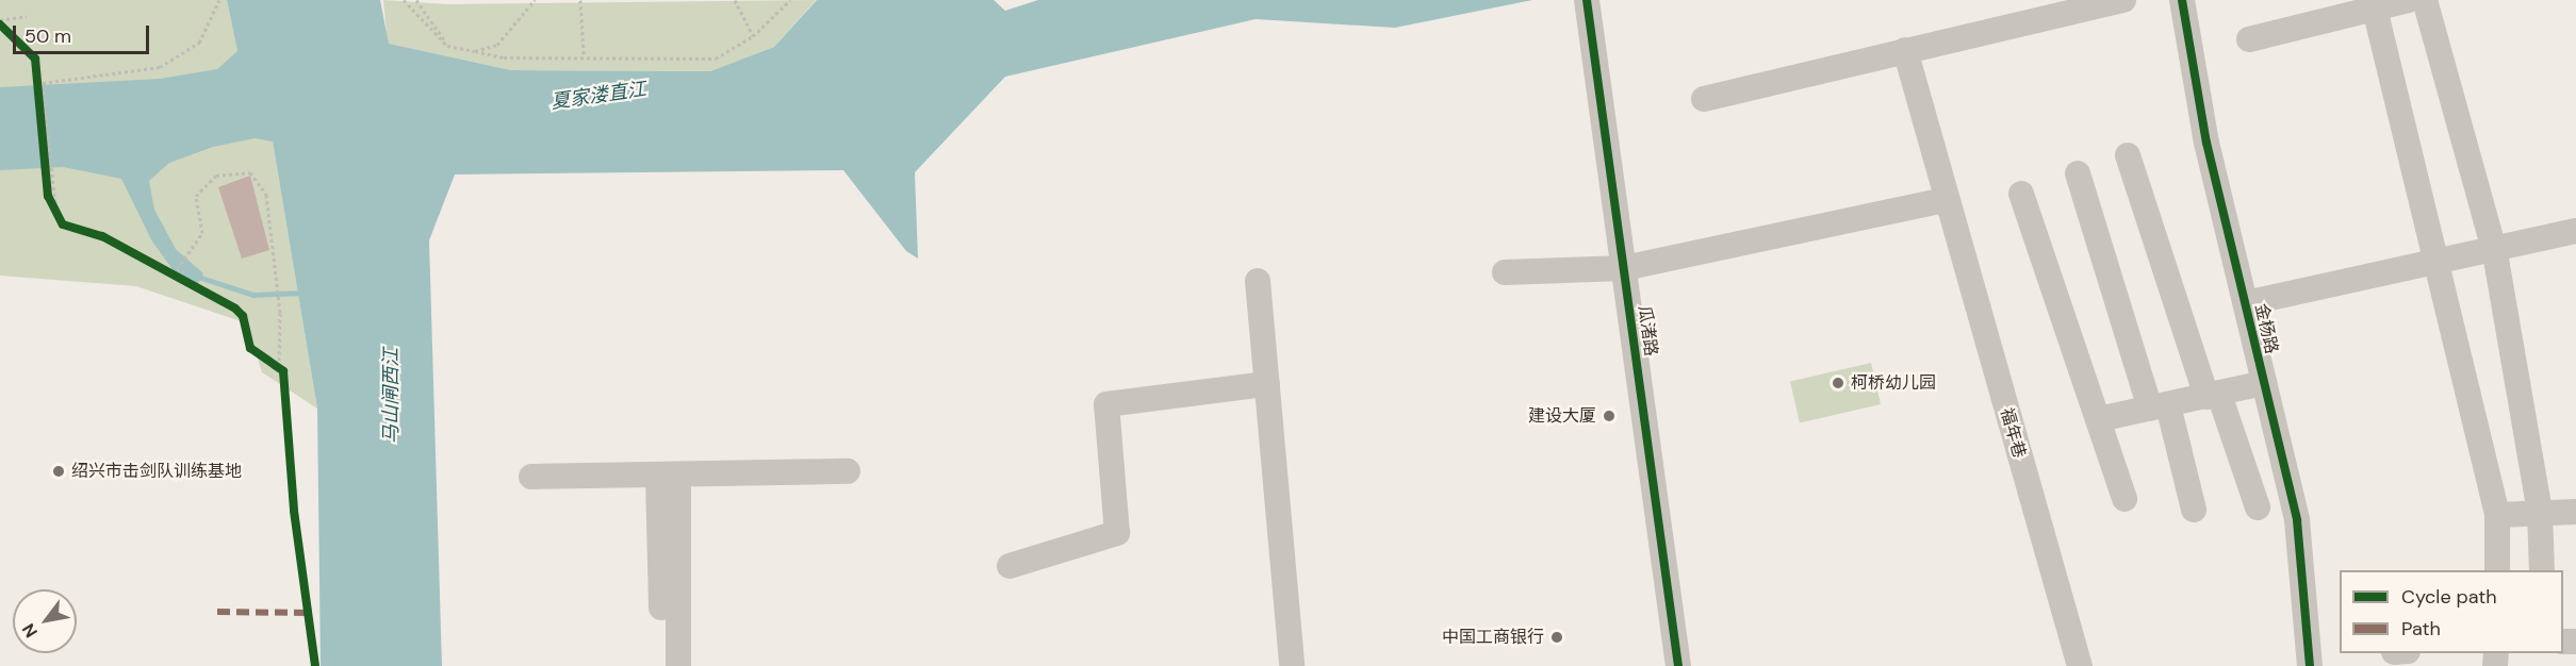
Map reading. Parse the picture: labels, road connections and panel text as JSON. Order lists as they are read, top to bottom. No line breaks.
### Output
{"streets":{"street":["金杨路","瓜渚路","福年巷"]},"water":["夏家溇直江","马山闸西江"],"places":["柯桥幼儿园","建设大厦","绍兴市击剑队训练基地","中国工商银行"],"legend":["Cycle path","Path"],"scale_bar":"50 m","north":"bottom left"}
